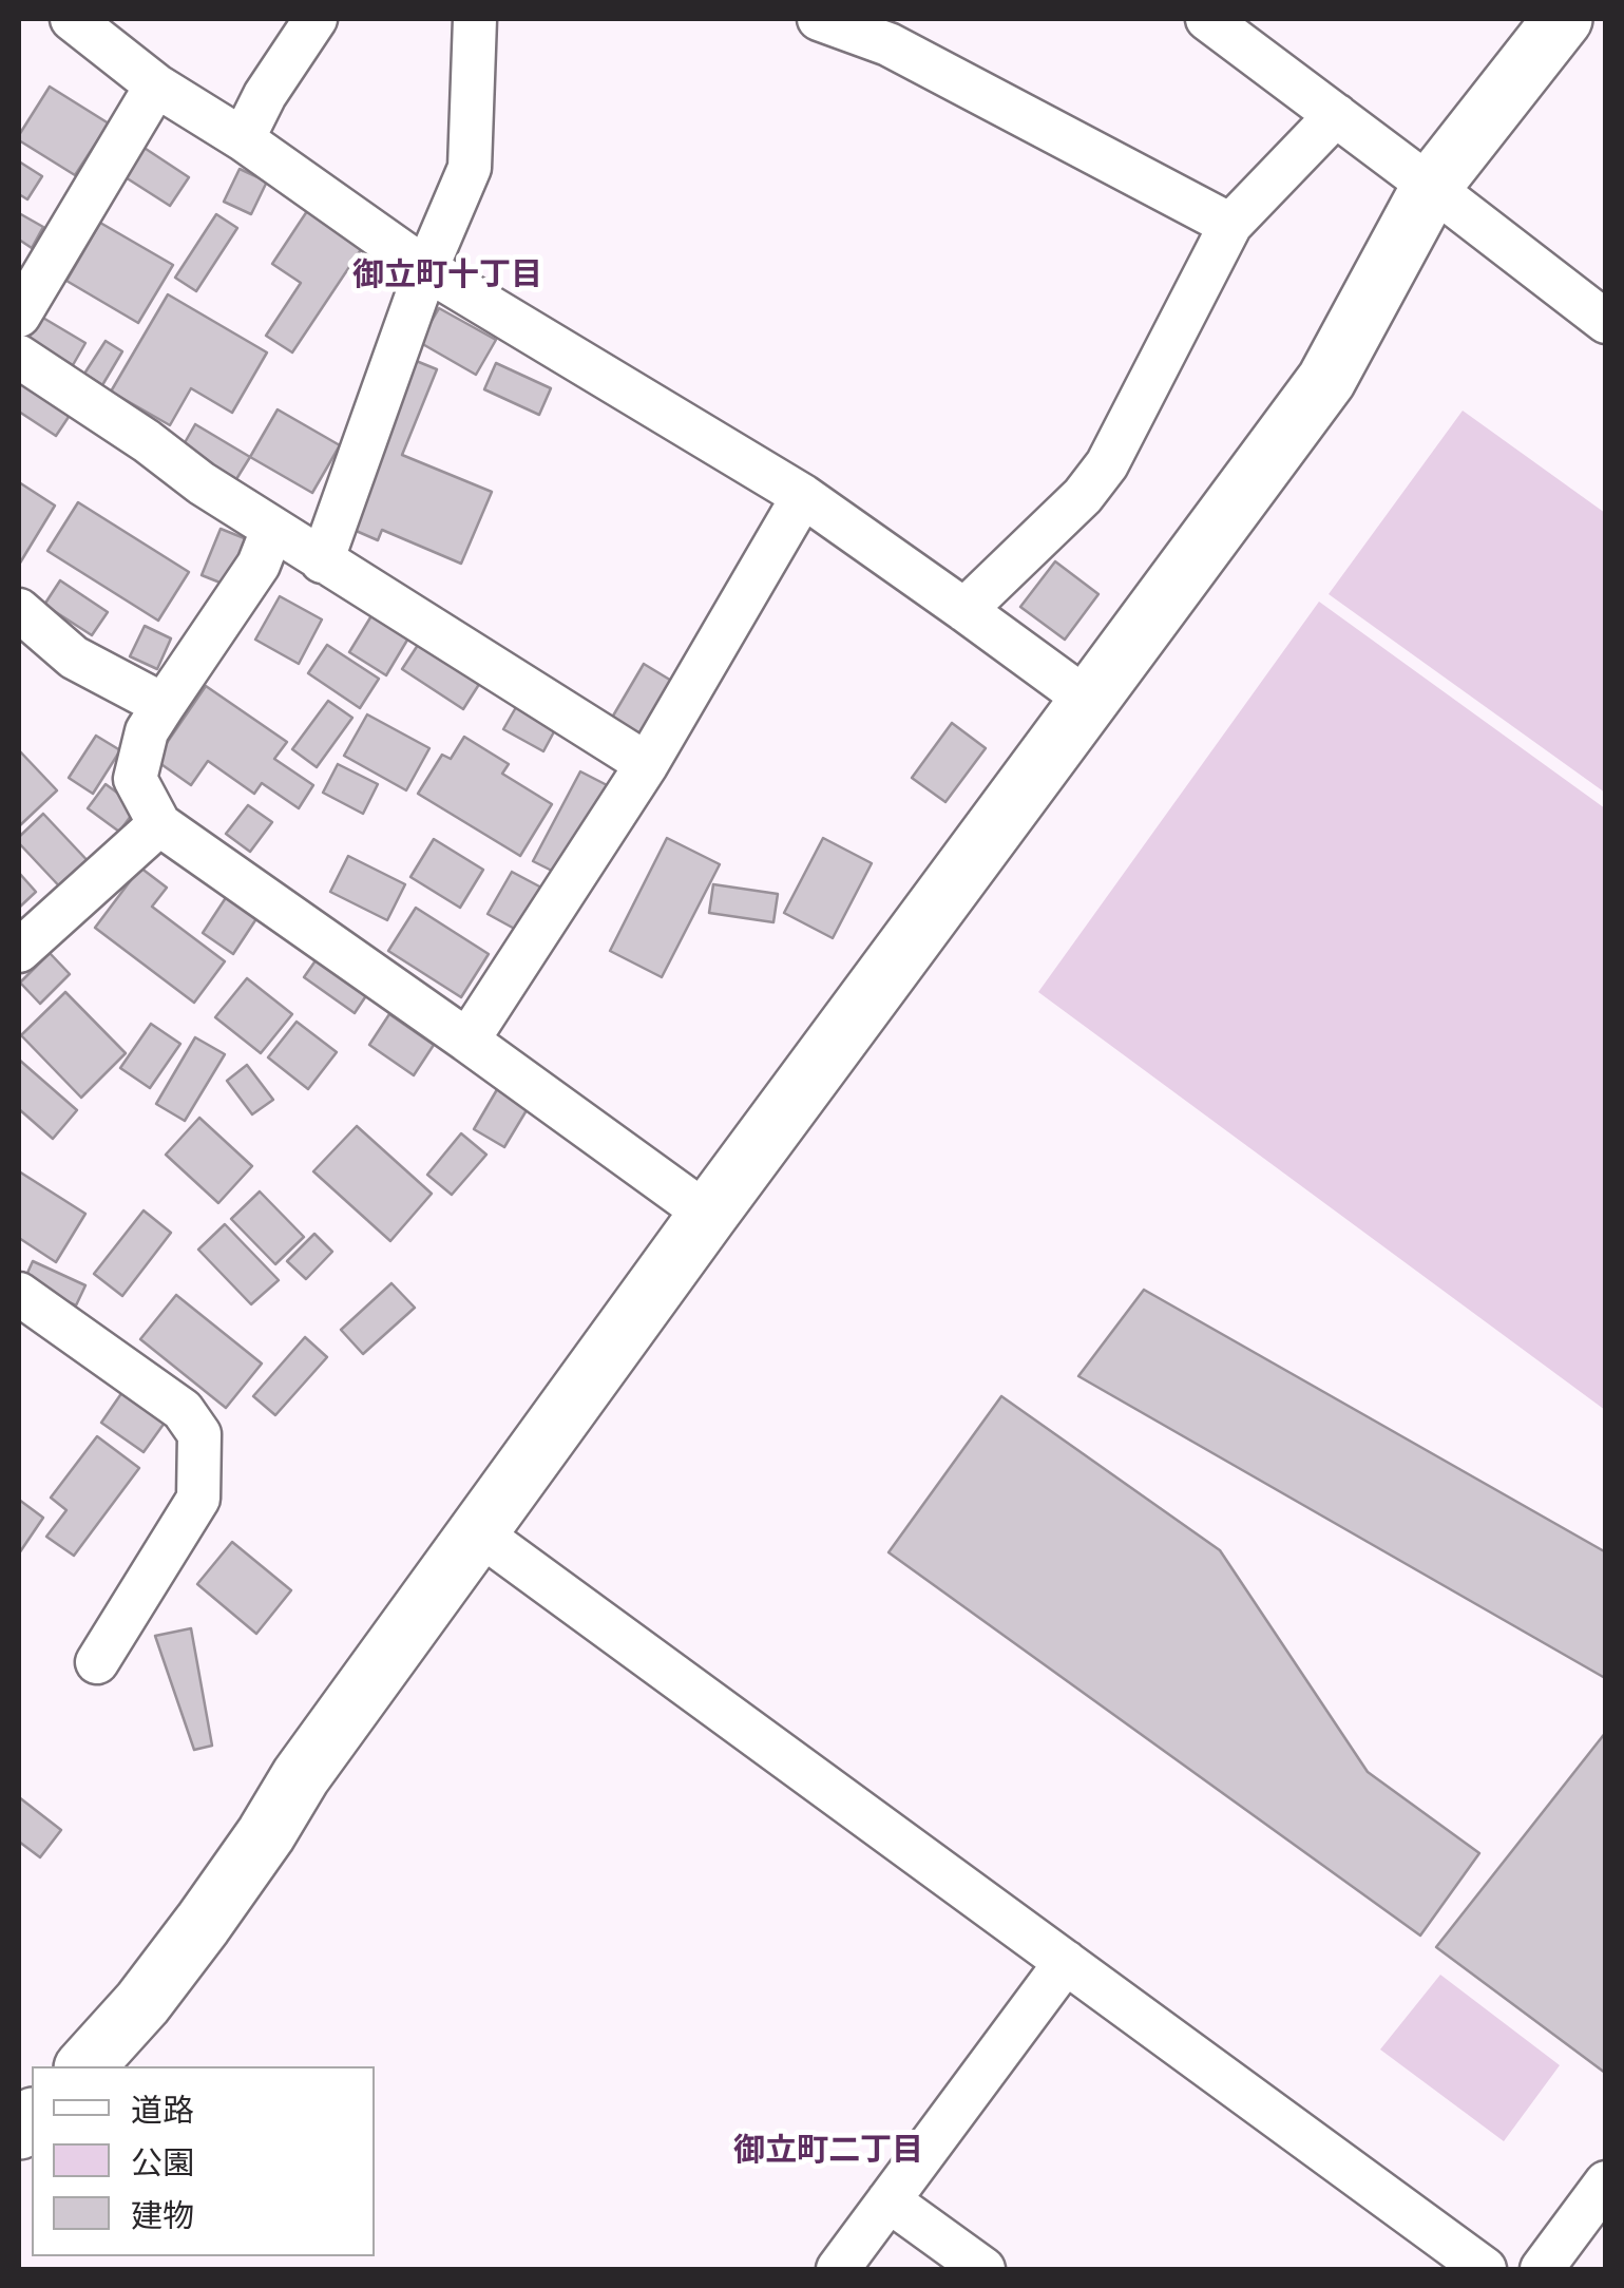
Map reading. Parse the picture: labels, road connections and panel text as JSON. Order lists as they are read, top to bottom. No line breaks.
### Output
{"districts":["御立町十丁目","御立町二丁目"],"legend":["道路","公園","建物"]}
